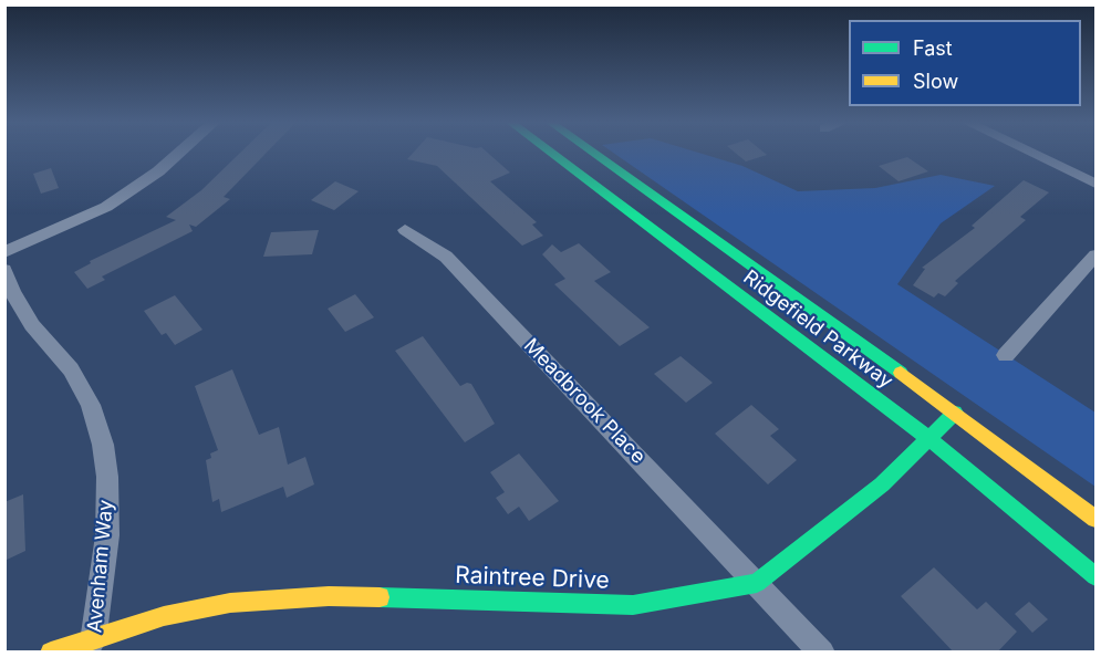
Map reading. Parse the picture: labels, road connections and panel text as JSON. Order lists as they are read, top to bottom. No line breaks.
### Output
{"streets":{"main road":["Ridgefield Parkway","Raintree Drive"],"street":["Meadbrook Place","Avenham Way"]},"crossings":[["Ridgefield Parkway","Raintree Drive"],["Meadbrook Place","Raintree Drive"],["Avenham Way","Raintree Drive"]],"legend":["Fast","Slow"]}
